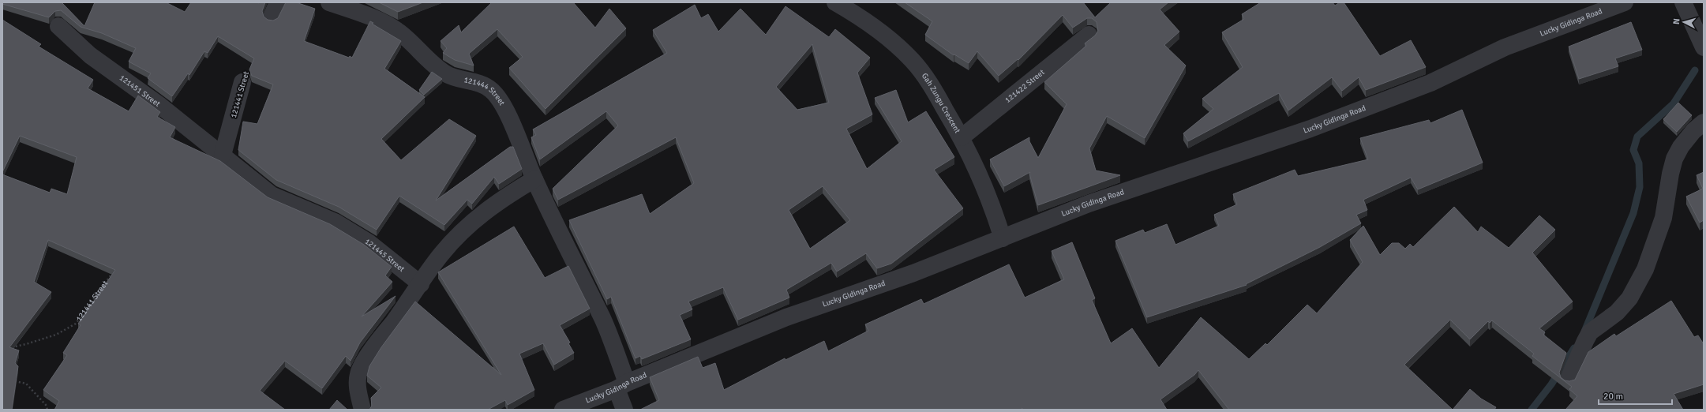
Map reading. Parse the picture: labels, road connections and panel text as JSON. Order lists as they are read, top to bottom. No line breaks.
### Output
{"streets":{"street":["Lucky Gidinga Road","121422 Street","121451 Street","121444 Street","121441 Street","Gah Zungu Crescent","121445 Street"]},"crossings":[["Lucky Gidinga Road","121444 Street"],["Lucky Gidinga Road","Gah Zungu Crescent"],["121422 Street","Gah Zungu Crescent"],["121451 Street","121441 Street"],["121451 Street","121445 Street"],["121441 Street","121445 Street"]],"scale_bar":"20 m","north":"left"}
